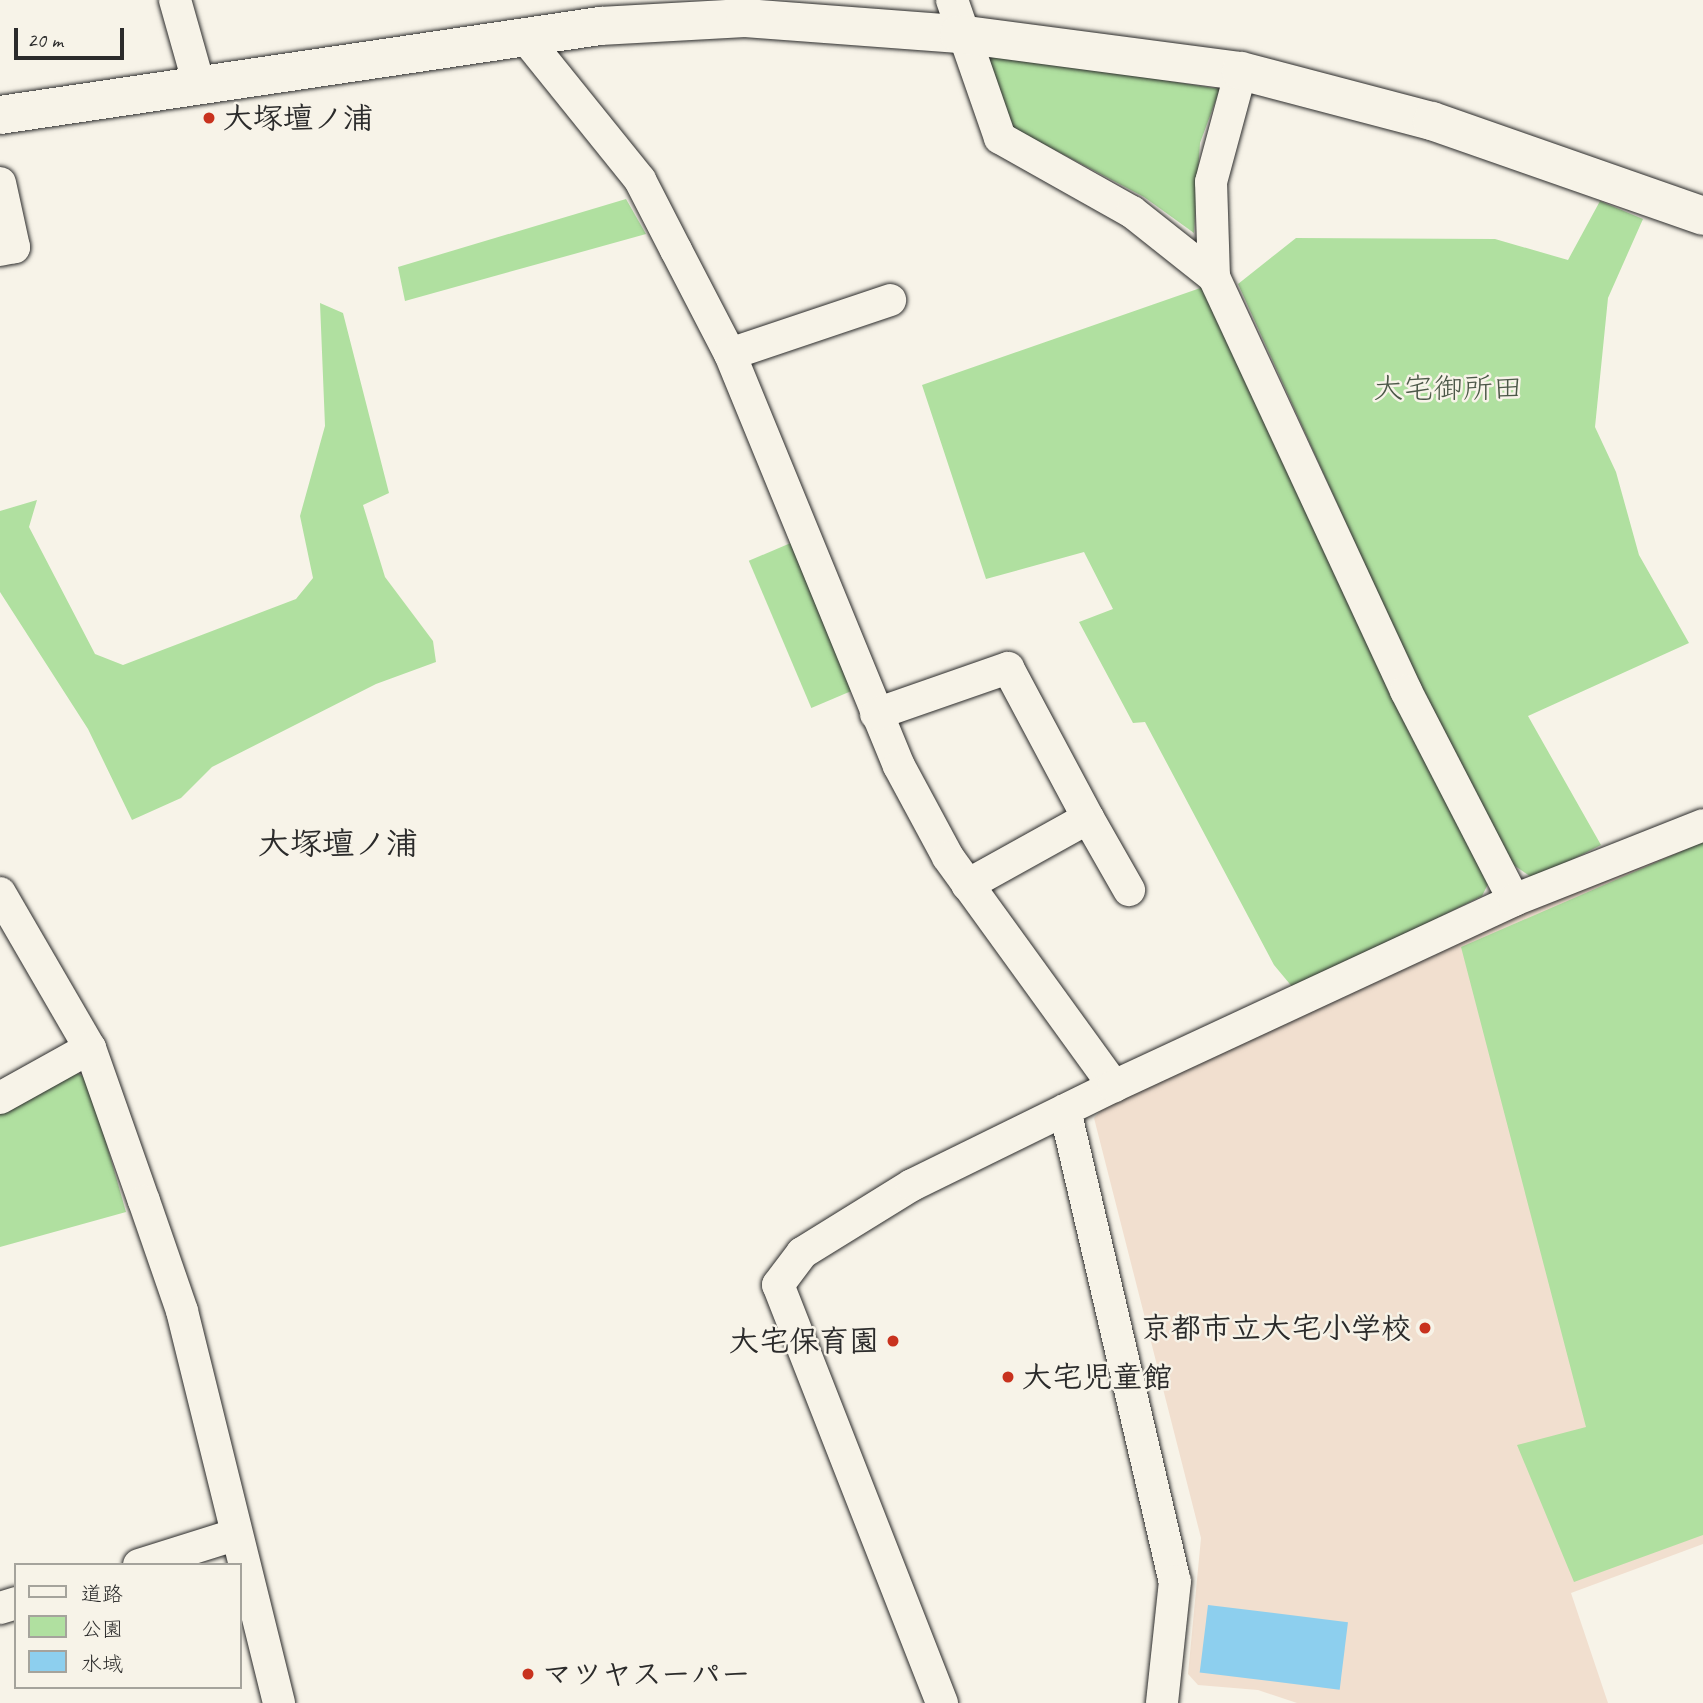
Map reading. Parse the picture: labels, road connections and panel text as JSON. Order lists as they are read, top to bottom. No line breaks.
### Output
{"districts":["大塚壇ノ浦"],"parks":["大宅御所田"],"places":["大塚壇ノ浦","京都市立大宅小学校","大宅保育園","大宅児童館","マツヤスーパー"],"legend":["道路","公園","水域"],"scale_bar":"20 m"}
